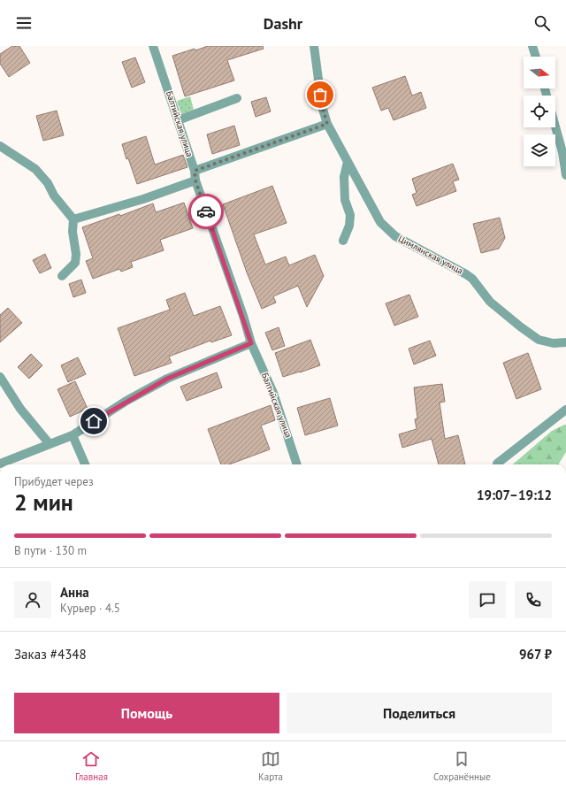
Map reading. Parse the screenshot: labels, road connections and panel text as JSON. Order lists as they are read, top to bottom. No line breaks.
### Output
{"streets":{"street":["Балтийская улица","Цимлянская улица"]},"north":"right","page":{"header":"Dashr","heading":["2 мин","Прибудет через","19:07–19:12"],"panel":["Анна","Курьер · 4.5","Заказ #4348","967 ₽"],"bar":"В пути · 130 m","buttons":["Помощь","Поделиться"],"tabs":["Главная","Карта","Сохранённые"]}}
